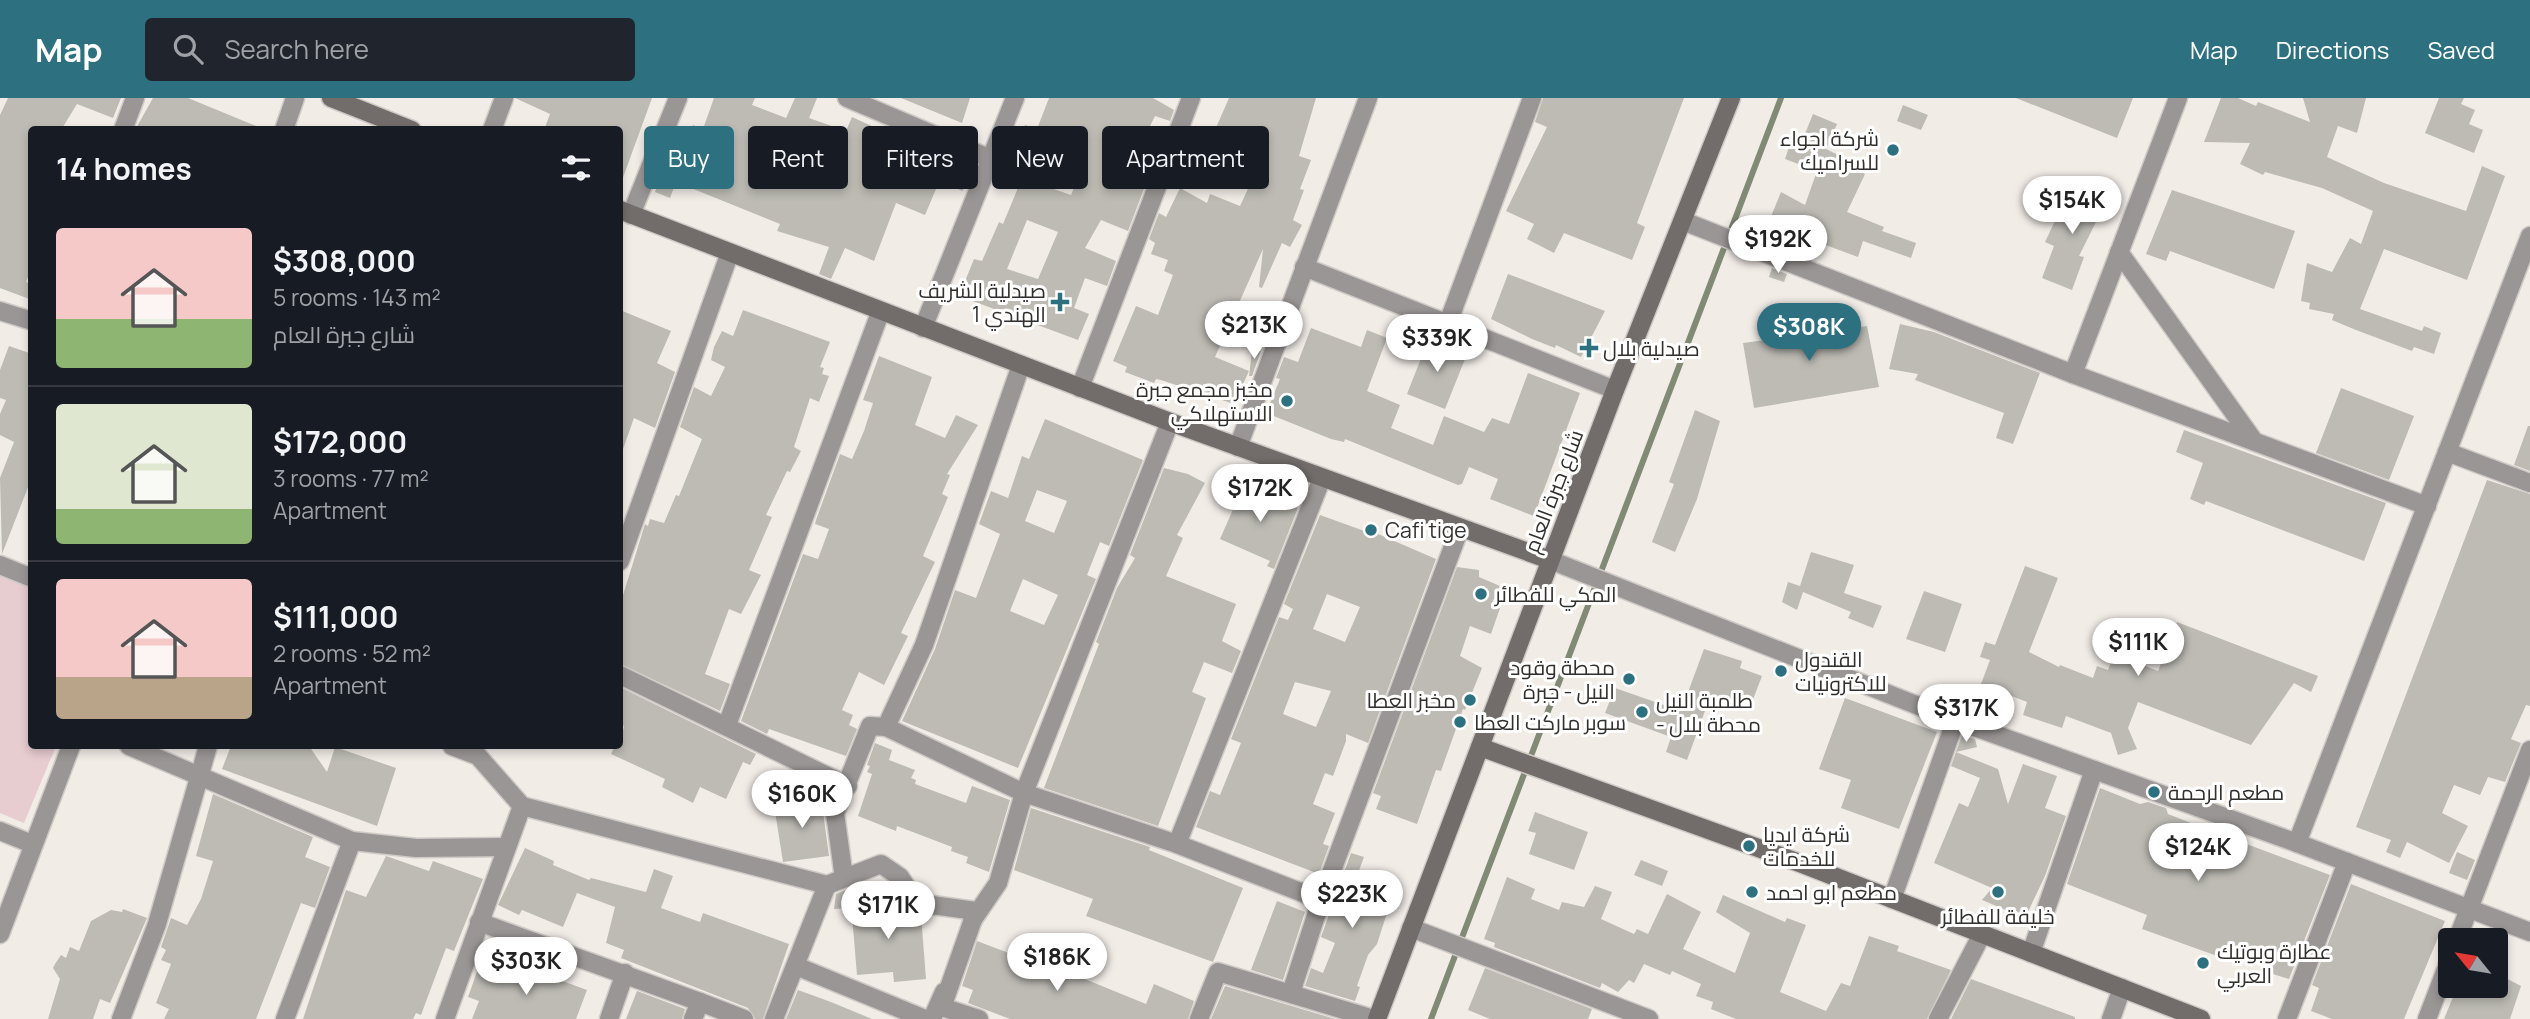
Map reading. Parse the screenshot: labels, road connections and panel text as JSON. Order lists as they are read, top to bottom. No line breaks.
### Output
{"streets":{"street":["شارع جبرة العام"]},"places":{"other":["شركة اجواء للسراميك","مخبز مجمع جبرة الاستهلاكي","Cafi tige","المكي للفطائر","القندول للاكترونيات","محطة وقود النيل - جبرة","مخبز العطا","طلمبة النيل - محطة بلال","سوبر ماركت العطا","مطعم الرحمة","شركة ايديا للخدمات","مطعم ابو احمد","خليفة للفطائر","عطارة وبوتيك العربي"],"health":["صيدلية الشريف الهندي 1","صيدلية بلال"]},"north":"top left","page":{"header":"Map","search":"Search here","nav":["Map","Directions","Saved"],"chip":["Buy","Rent","Filters","New","Apartment"],"heading":"14 homes","price":["$154K","$192K","$213K","$308K","$339K","$172K","$111K","$317K","$160K","$124K","$223K","$171K","$186K","$303K"],"list":[{"name":"$308,000","note":"5 rooms · 143 m² · شارع جبرة العام"},{"name":"$172,000","note":"3 rooms · 77 m² · Apartment"},{"name":"$111,000","note":"2 rooms · 52 m² · Apartment"}]}}
